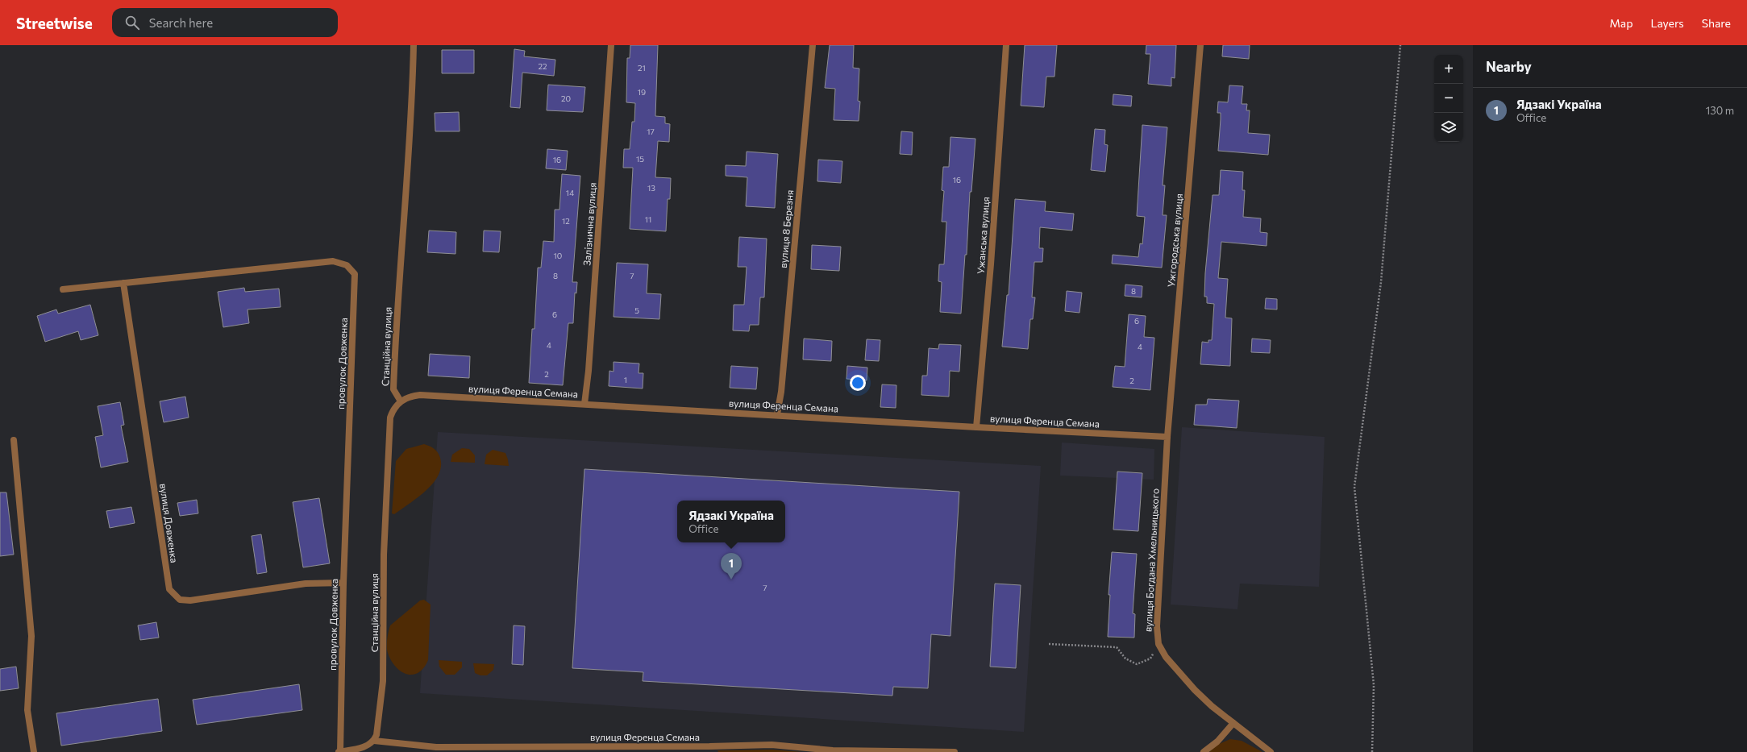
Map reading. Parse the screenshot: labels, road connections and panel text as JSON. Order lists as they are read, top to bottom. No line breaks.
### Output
{"streets":{"street":["Залізнична вулиця","вулиця 8 Березня","Ужанська вулиця","Ужгородська вулиця","Станційна вулиця","провулок Довженка","вулиця Ференца Семана","вулиця Довженка","вулиця Богдана Хмельницького"]},"crossings":[["Залізнична вулиця","вулиця Ференца Семана"],["вулиця 8 Березня","вулиця Ференца Семана"],["Ужанська вулиця","вулиця Ференца Семана"],["Ужгородська вулиця","вулиця Ференца Семана"],["Ужгородська вулиця","вулиця Богдана Хмельницького"],["Станційна вулиця","вулиця Ференца Семана"],["провулок Довженка","вулиця Довженка"],["вулиця Ференца Семана","вулиця Богдана Хмельницького"]],"house_numbers":["22","21","19","20","17","15","16","16","13","14","11","12","10","8","7","8","5","6","6","4","4","2","1","2","7"],"page":{"header":"Streetwise","search":"Search here","nav":["Map","Layers","Share"],"heading":"Nearby","map_buttons":["+","−"],"list":[{"mark":"1","name":"Ядзакі Україна","note":"Office","value":"130 m"}],"popup":["Ядзакі Україна","Office"],"pins":"1"}}
